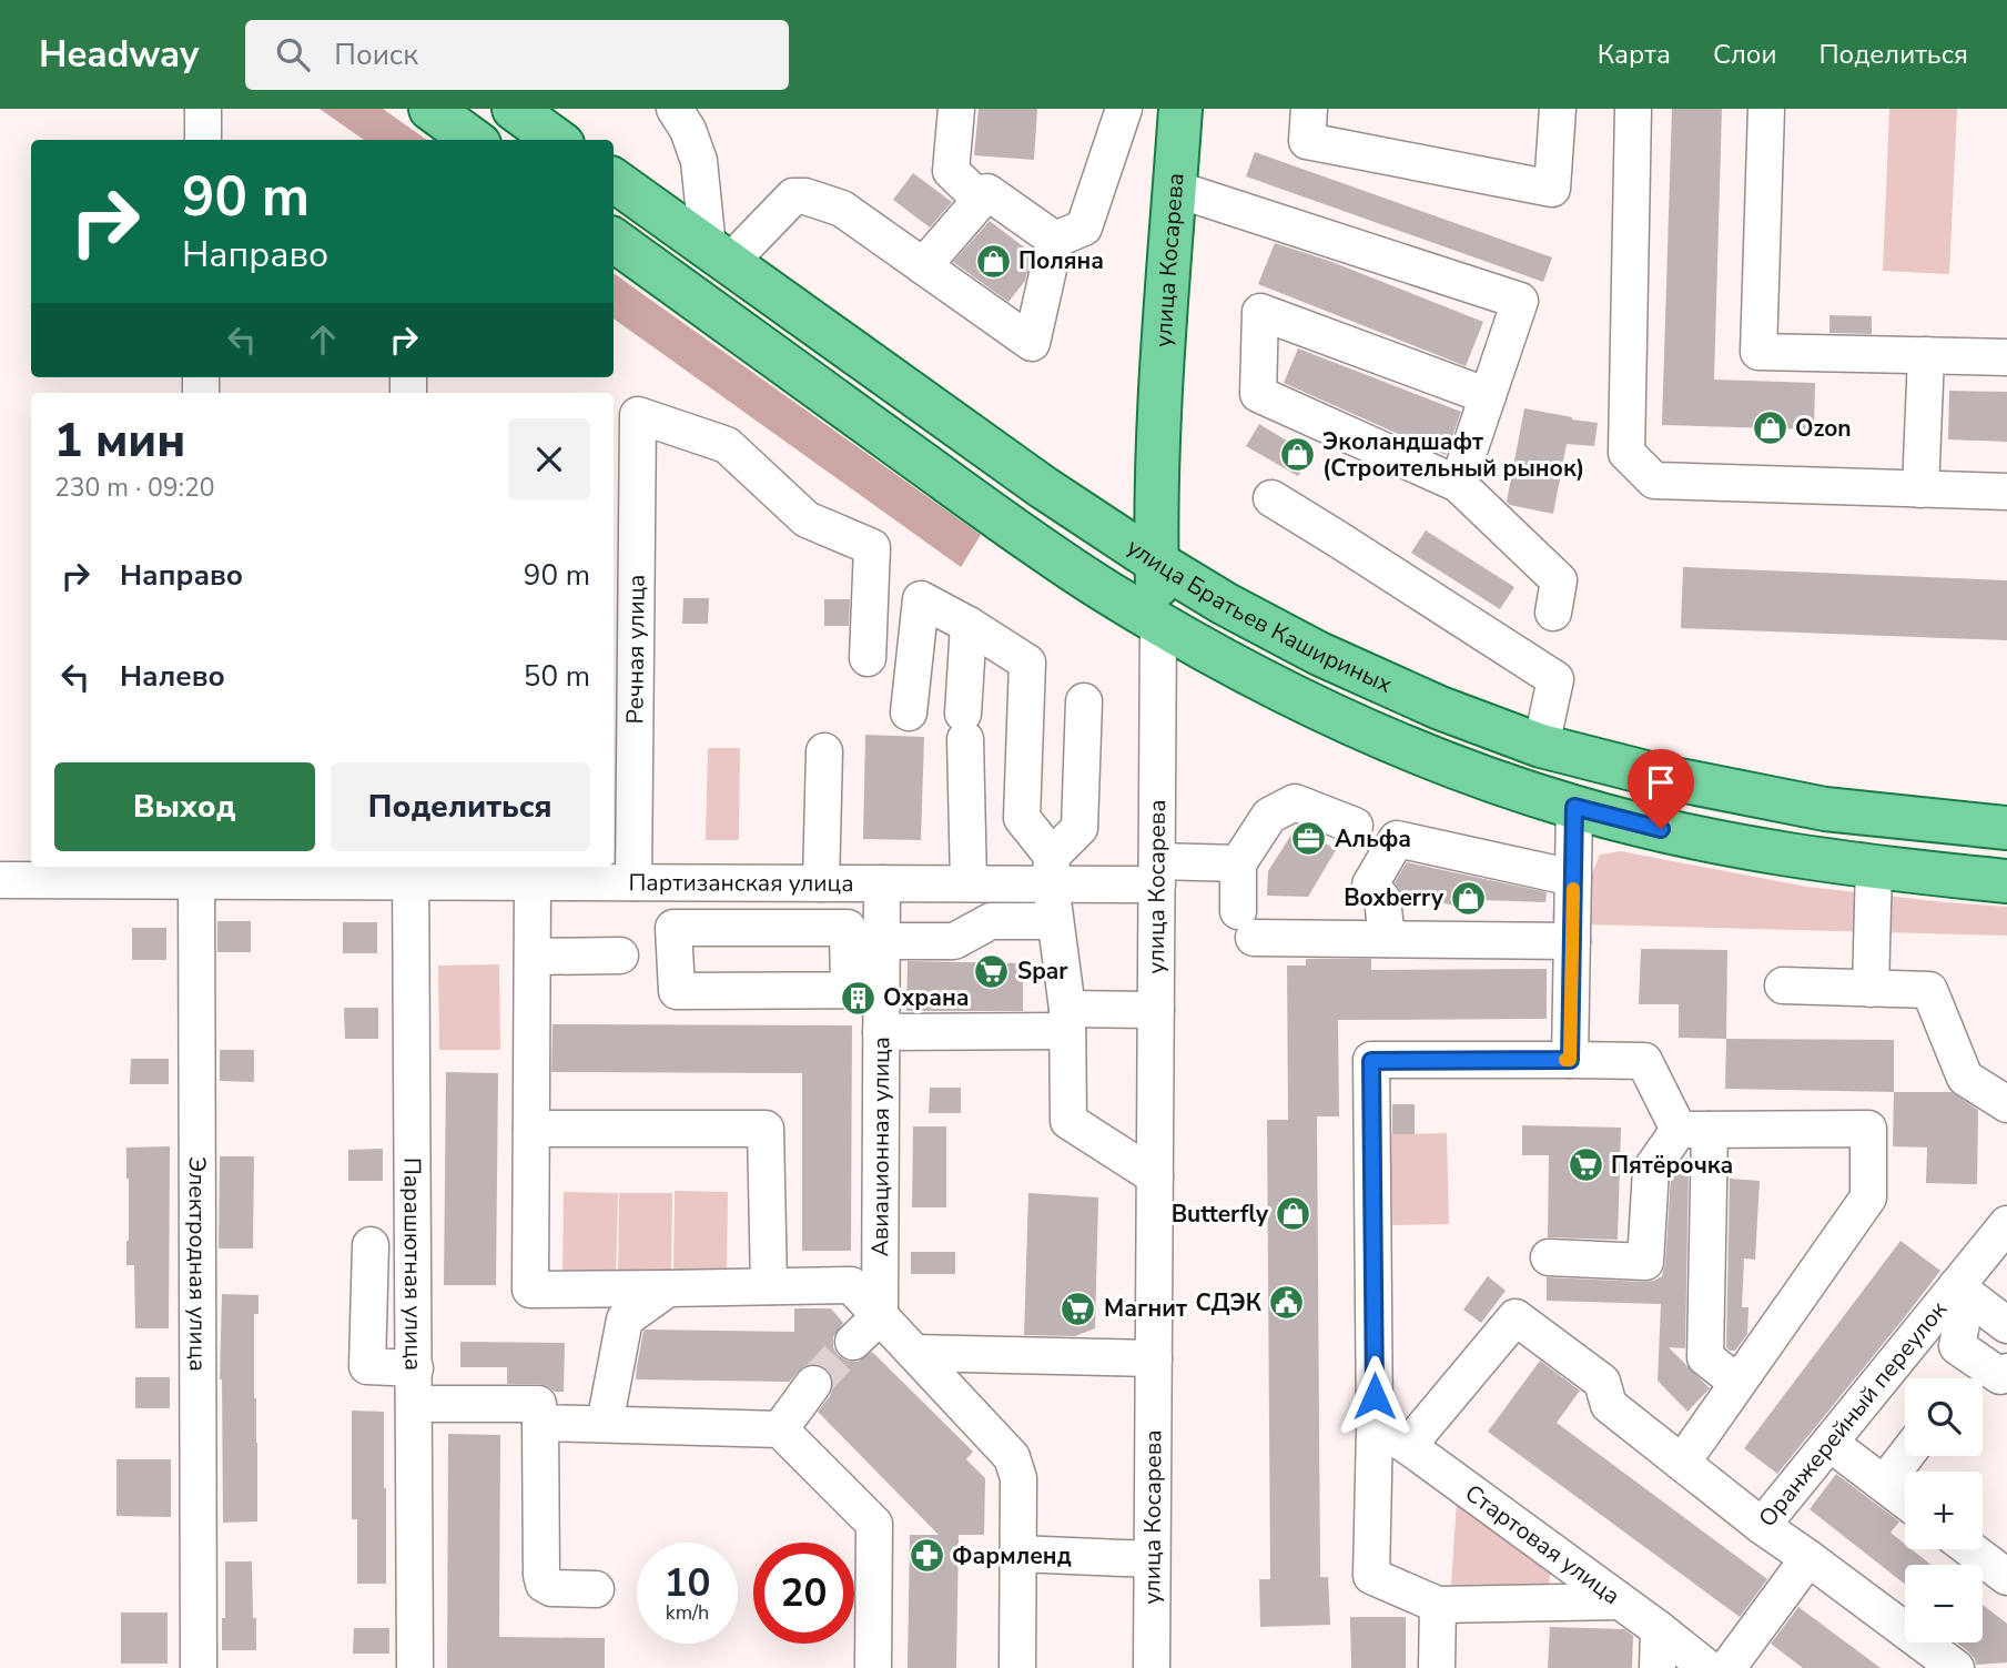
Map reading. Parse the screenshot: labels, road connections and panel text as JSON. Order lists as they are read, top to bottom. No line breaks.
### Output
{"streets":{"main road":["улица Косарева","улица Братьев Кашириных"],"street":["Речная улица","Партизанская улица","Авиационная улица","Электродная улица","Парашютная улица","Оранжерейный переулок","Стартовая улица"]},"crossings":[["улица Косарева","улица Братьев Кашириных"],["улица Косарева","Партизанская улица"],["Речная улица","Партизанская улица"],["Партизанская улица","Авиационная улица"],["Партизанская улица","Электродная улица"],["Партизанская улица","Парашютная улица"]],"places":{"shop":["Поляна","Ozon","Эколандшафт (Строительный рынок)","Boxberry","Butterfly"],"office":["Альфа"],"supermarket":["Spar","Пятёрочка","Магнит"],"building":["Охрана"],"public building":["СДЭК"],"pharmacy":["Фармленд"]},"page":{"header":"Headway","search":"Поиск","nav":["Карта","Слои","Поделиться"],"turn":["90 m","Направо"],"heading":["1 мин","230 m · 09:20"],"list":[{"name":"Направо","value":"90 m"},{"name":"Налево","value":"50 m"}],"buttons":["Выход","Поделиться"],"map_buttons":["+","−"],"speed":"10 km/h","limit":"20"}}
